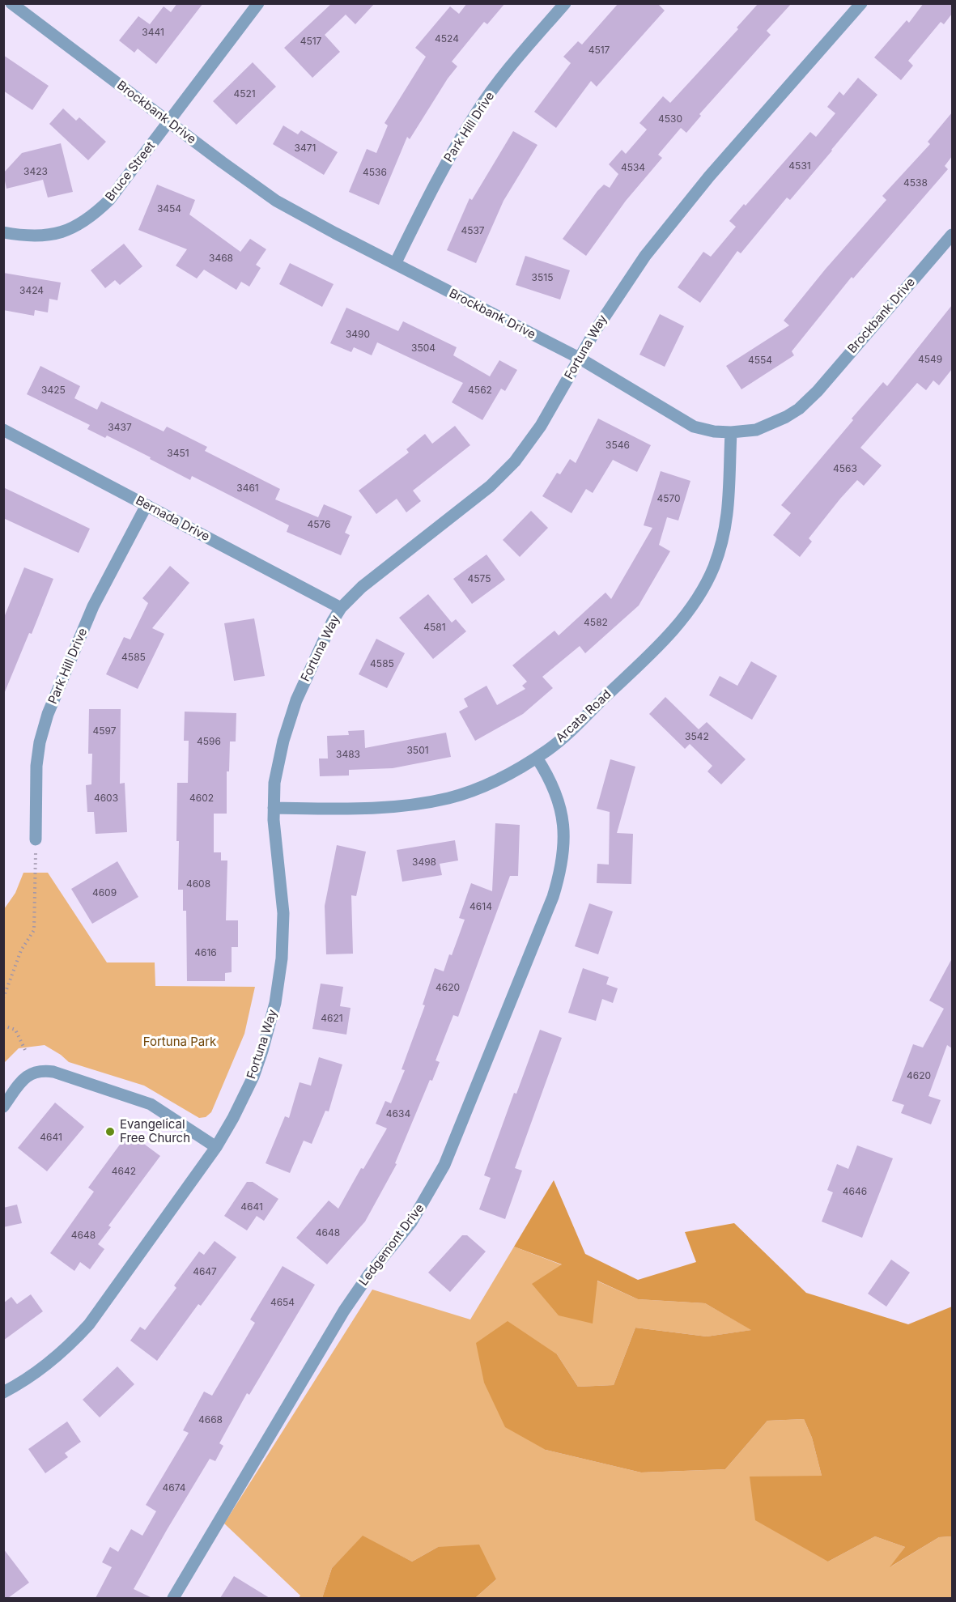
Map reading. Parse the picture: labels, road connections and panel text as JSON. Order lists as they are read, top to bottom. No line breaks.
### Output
{"streets":{"street":["Brockbank Drive","Park Hill Drive","Bruce Street","Fortuna Way","Bernada Drive","Arcata Road","Ledgemont Drive"]},"crossings":[["Brockbank Drive","Park Hill Drive"],["Brockbank Drive","Bruce Street"],["Brockbank Drive","Fortuna Way"],["Brockbank Drive","Arcata Road"],["Park Hill Drive","Bernada Drive"],["Fortuna Way","Bernada Drive"],["Fortuna Way","Arcata Road"],["Arcata Road","Ledgemont Drive"]],"parks":["Fortuna Park"],"places":["Evangelical Free Church"],"house_numbers":["3441","4524","4517","4517","4521","4530","3471","4531","4534","3423","4536","4538","3454","4537","3468","3515","3424","3490","3504","4549","4554","3425","4562","3437","3546","3451","4563","3461","4570","4576","4575","4582","4581","4585","4585","4597","3542","4596","3501","3483","4603","4602","3498","4608","4609","4614","4616","4620","4621","4620","4634","4641","4642","4646","4641","4648","4648","4647","4654","4668","4674"]}
